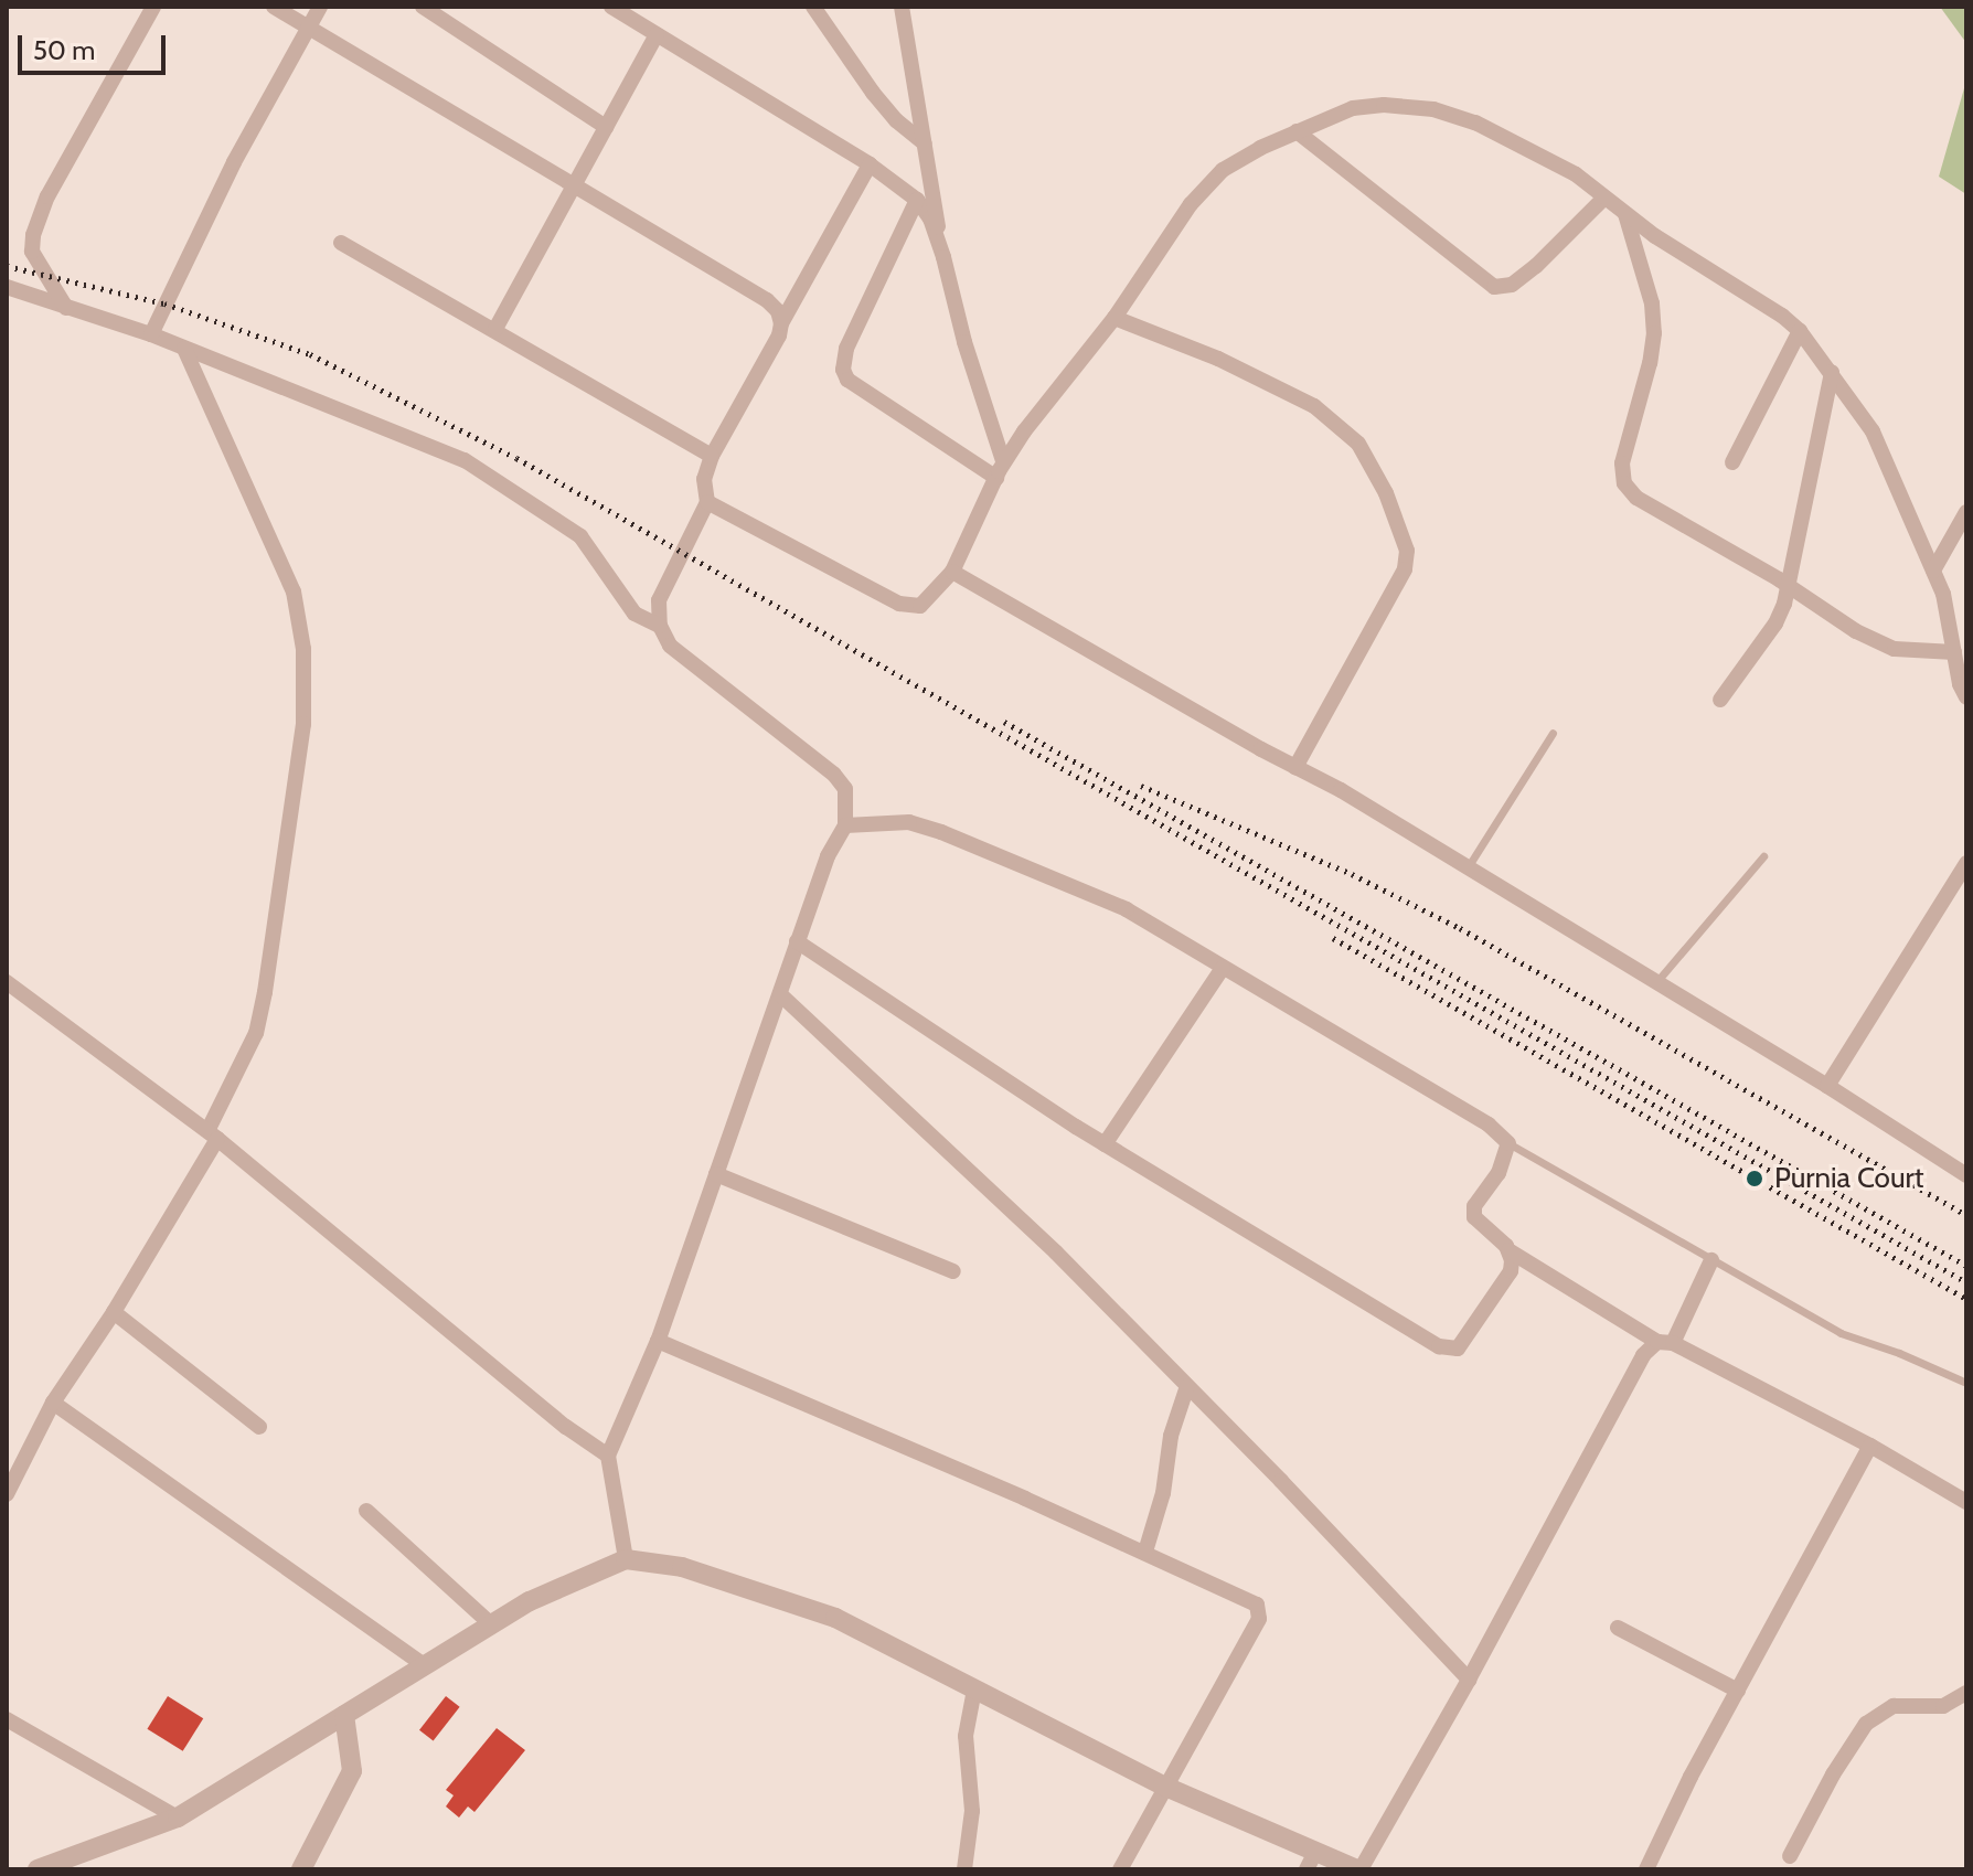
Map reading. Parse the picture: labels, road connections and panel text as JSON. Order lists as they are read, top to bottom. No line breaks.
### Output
{"places":["Purnia Court"],"scale_bar":"50 m"}
